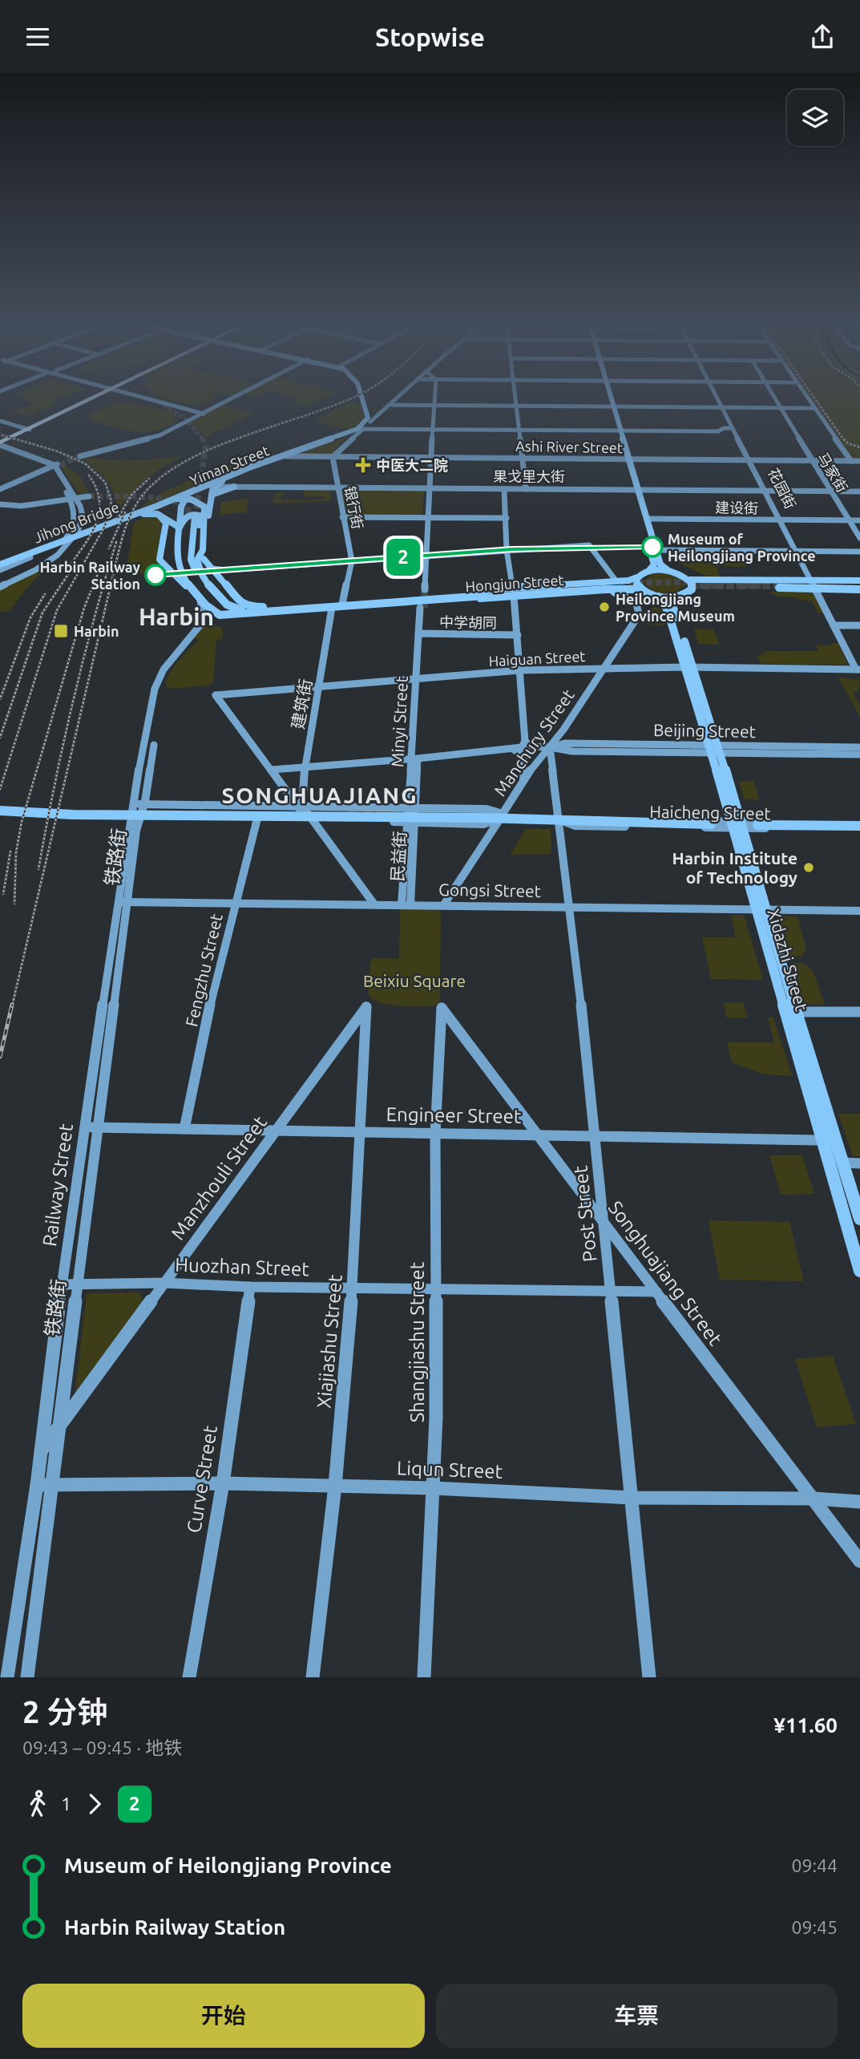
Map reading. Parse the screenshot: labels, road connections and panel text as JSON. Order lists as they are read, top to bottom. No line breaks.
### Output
{"streets":{"main road":["Yiman Street","Jihong Bridge","Hongjun Street","Haicheng Street","Xidazhi Street"],"street":["Ashi River Street","马家街","果戈里大街","花园街","银行街","建设街","中学胡同","Haiguan Street","建筑街","Beijing Street","Manchury Street","民益街","铁路街","Gongsi Street","Fengzhu Street","Engineer Street","Manzhouli Street","Railway Street","Post Street","Huozhan Street","Songhuajiang Street","Xiajiashu Street","Shangjiashu Street","Liqun Street","Curve Street"]},"crossings":[["Ashi River Street","Yiman Street"],["Ashi River Street","马家街"],["Ashi River Street","花园街"],["Ashi River Street","银行街"],["Yiman Street","果戈里大街"],["Yiman Street","Jihong Bridge"],["马家街","果戈里大街"],["马家街","建设街"],["果戈里大街","银行街"],["银行街","Hongjun Street"],["Hongjun Street","建筑街"],["中学胡同","民益街"],["Haiguan Street","建筑街"],["Haiguan Street","Manchury Street"],["Haiguan Street","民益街"],["Haiguan Street","Xidazhi Street"],["建筑街","Haicheng Street"],["Beijing Street","Manchury Street"],["Beijing Street","Xidazhi Street"],["Beijing Street","Post Street"],["Manchury Street","Haicheng Street"],["Manchury Street","Gongsi Street"],["Manchury Street","Post Street"],["Haicheng Street","民益街"],["Haicheng Street","铁路街"],["Haicheng Street","Xidazhi Street"],["Haicheng Street","Fengzhu Street"],["Haicheng Street","Post Street"],["民益街","Gongsi Street"],["铁路街","Gongsi Street"],["铁路街","Engineer Street"],["铁路街","Manzhouli Street"],["铁路街","Railway Street"],["铁路街","Huozhan Street"],["铁路街","Liqun Street"],["Gongsi Street","Xidazhi Street"],["Gongsi Street","Fengzhu Street"],["Gongsi Street","Railway Street"],["Gongsi Street","Post Street"],["Xidazhi Street","Engineer Street"],["Fengzhu Street","Engineer Street"],["Engineer Street","Manzhouli Street"],["Engineer Street","Railway Street"],["Engineer Street","Post Street"],["Engineer Street","Songhuajiang Street"],["Engineer Street","Xiajiashu Street"],["Engineer Street","Shangjiashu Street"],["Manzhouli Street","Railway Street"],["Manzhouli Street","Huozhan Street"],["Manzhouli Street","Xiajiashu Street"],["Railway Street","Huozhan Street"],["Railway Street","Liqun Street"],["Post Street","Huozhan Street"],["Post Street","Songhuajiang Street"],["Post Street","Liqun Street"],["Huozhan Street","Songhuajiang Street"],["Huozhan Street","Xiajiashu Street"],["Huozhan Street","Shangjiashu Street"],["Huozhan Street","Curve Street"],["Songhuajiang Street","Shangjiashu Street"],["Songhuajiang Street","Liqun Street"],["Xiajiashu Street","Liqun Street"],["Shangjiashu Street","Liqun Street"],["Liqun Street","Curve Street"]],"districts":["Harbin","SONGHUAJIANG"],"parks":["Beixiu Square"],"places":{"health":["中医大二院"],"other":["Museum of Heilongjiang Province","Harbin Railway Station","Heilongjiang Province Museum","Harbin Institute of Technology"],"transit":["Harbin"]},"lines":["metro line 2"],"page":{"header":"Stopwise","on_map":"2","heading":["2 分钟","09:43 – 09:45 · 地铁","¥11.60"],"legs":["1","2"],"list":[{"name":"Museum of Heilongjiang Province","value":"09:44"},{"name":"Harbin Railway Station","value":"09:45"}],"buttons":["开始","车票"]}}
